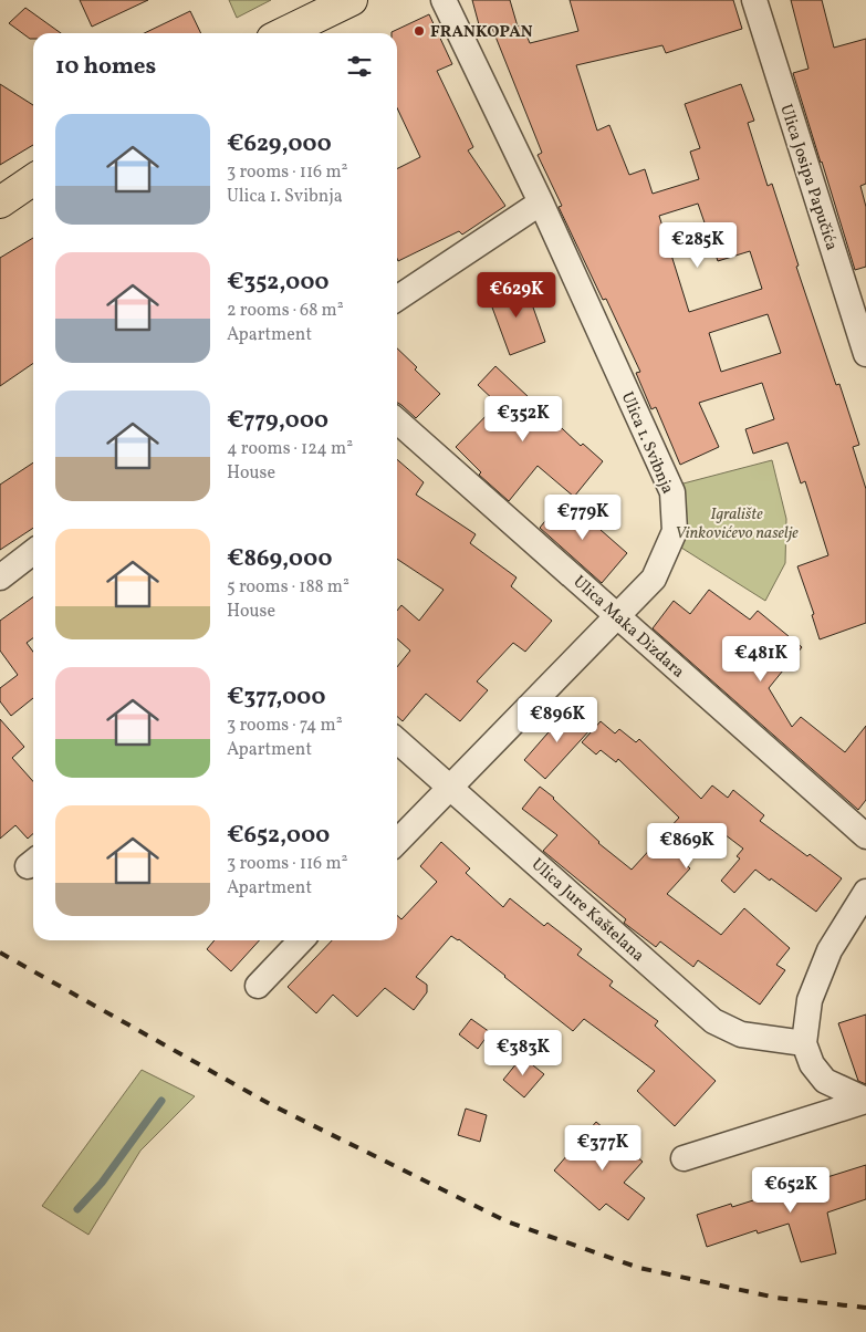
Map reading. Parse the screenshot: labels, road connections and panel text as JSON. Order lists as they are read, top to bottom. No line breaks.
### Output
{"streets":{"street":["Ulica Josipa Papučića","Ulica 1. Svibnja","Ulica Maka Dizdara","Ulica Jure Kaštelana"]},"crossings":[["Ulica 1. Svibnja","Ulica Maka Dizdara"],["Ulica 1. Svibnja","Ulica Jure Kaštelana"]],"parks":["Igralište Vinkovićevo naselje"],"places":["FRANKOPAN"],"page":{"heading":"10 homes","list":[{"name":"€629,000","note":"3 rooms · 116 m² · Ulica 1. Svibnja"},{"name":"€352,000","note":"2 rooms · 68 m² · Apartment"},{"name":"€779,000","note":"4 rooms · 124 m² · House"},{"name":"€869,000","note":"5 rooms · 188 m² · House"},{"name":"€377,000","note":"3 rooms · 74 m² · Apartment"},{"name":"€652,000","note":"3 rooms · 116 m² · Apartment"}],"price":["€285K","€629K","€352K","€779K","€481K","€896K","€869K","€383K","€377K","€652K"]}}
